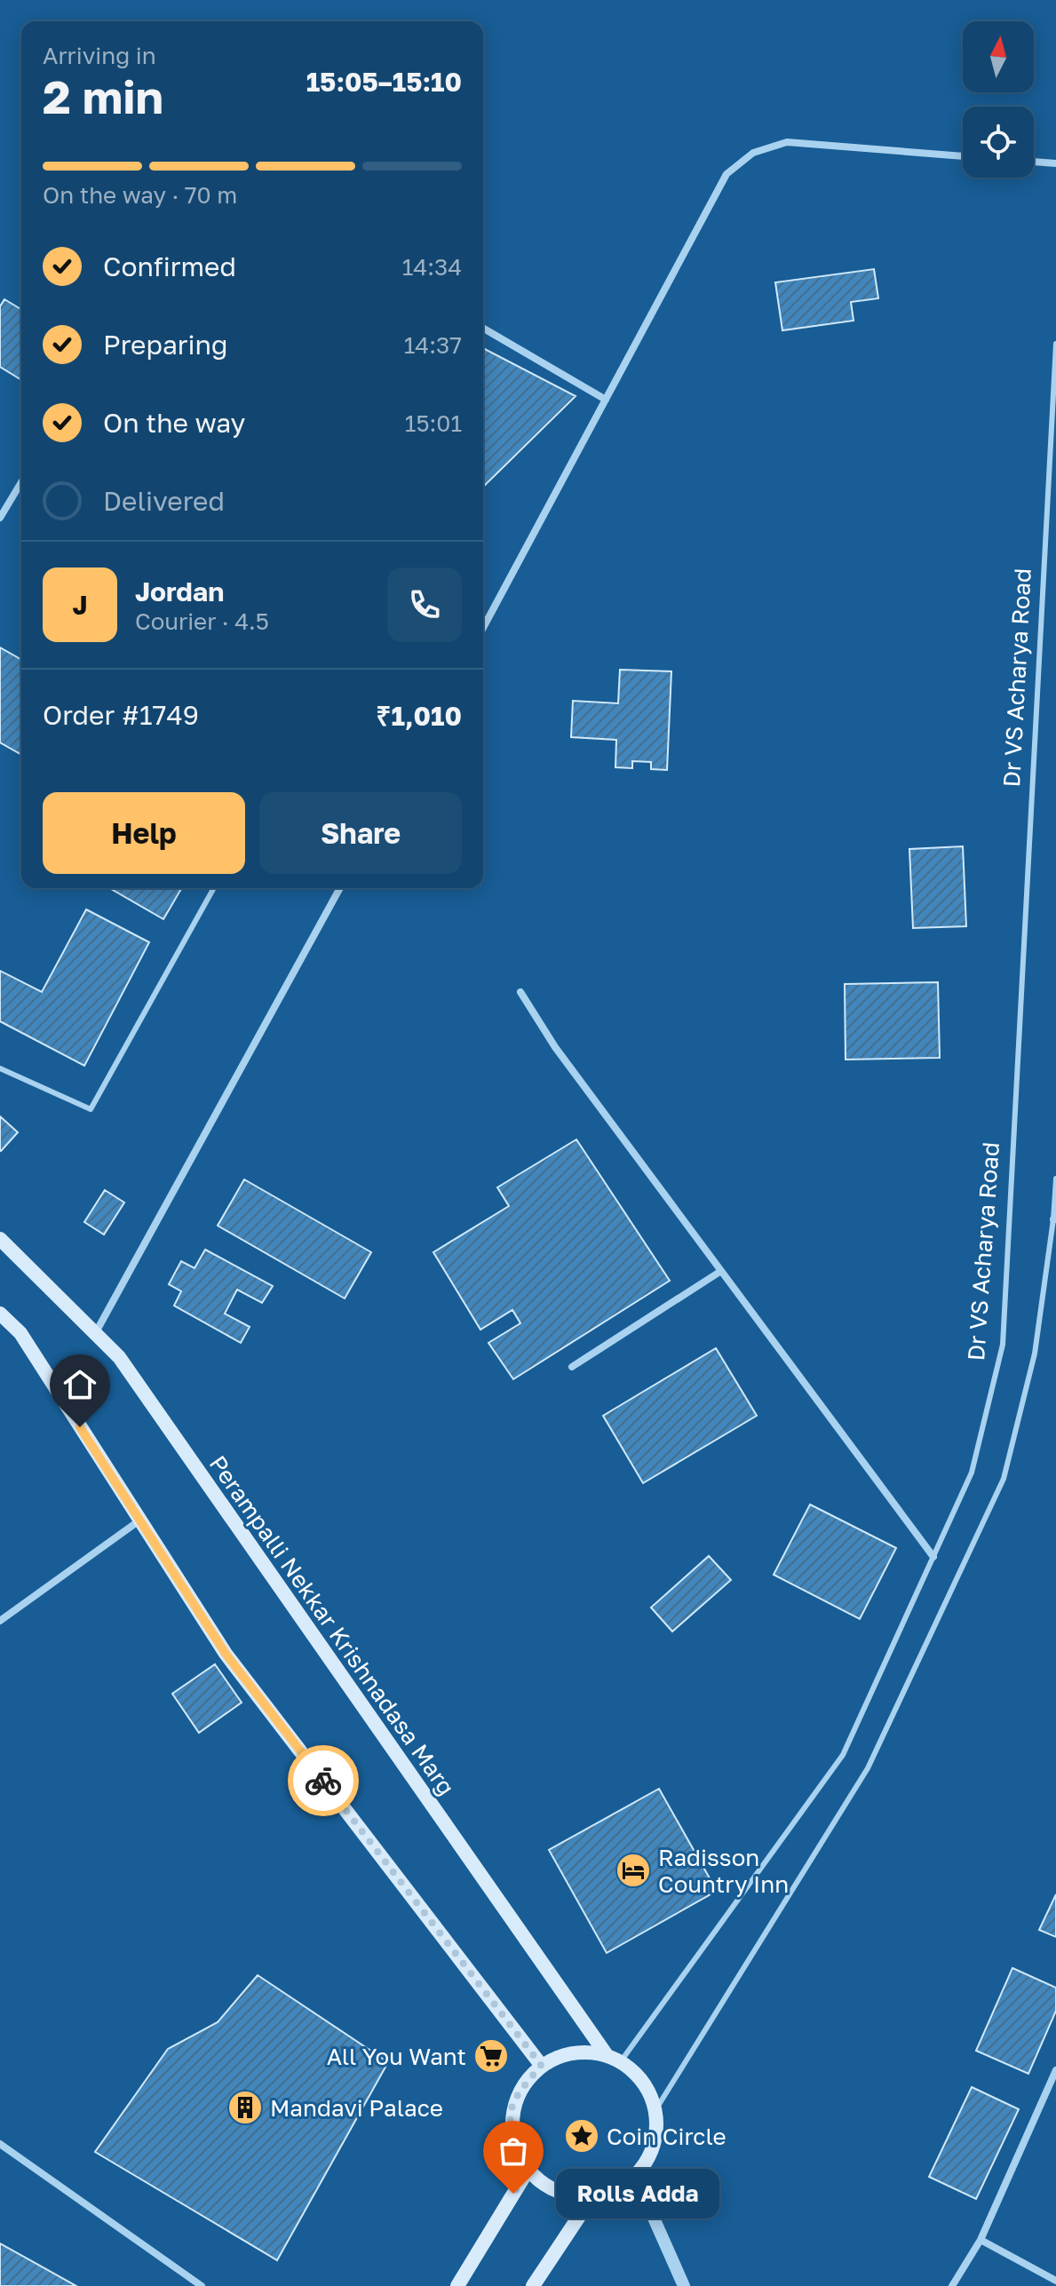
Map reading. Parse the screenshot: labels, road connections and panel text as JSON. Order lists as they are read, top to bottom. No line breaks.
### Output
{"streets":{"main road":["Perampalli Nekkar Krishnadasa Marg"],"lane":["Dr VS Acharya Road"]},"crossings":[["Dr VS Acharya Road","Perampalli Nekkar Krishnadasa Marg"]],"places":{"hotel":["Radisson Country Inn"],"supermarket":["All You Want"],"building":["Mandavi Palace"],"place":["Coin Circle"],"other":["Rolls Adda"]},"north":"top","page":{"heading":["2 min","Arriving in","15:05–15:10"],"panel":["Jordan","Courier · 4.5","Order #1749","₹1,010"],"bar":"On the way · 70 m","list":[["Confirmed","14:34"],["Preparing","14:37"],["On the way","15:01"],"Delivered"],"round":"J","buttons":["Help","Share"],"bubble":"Rolls Adda"}}
